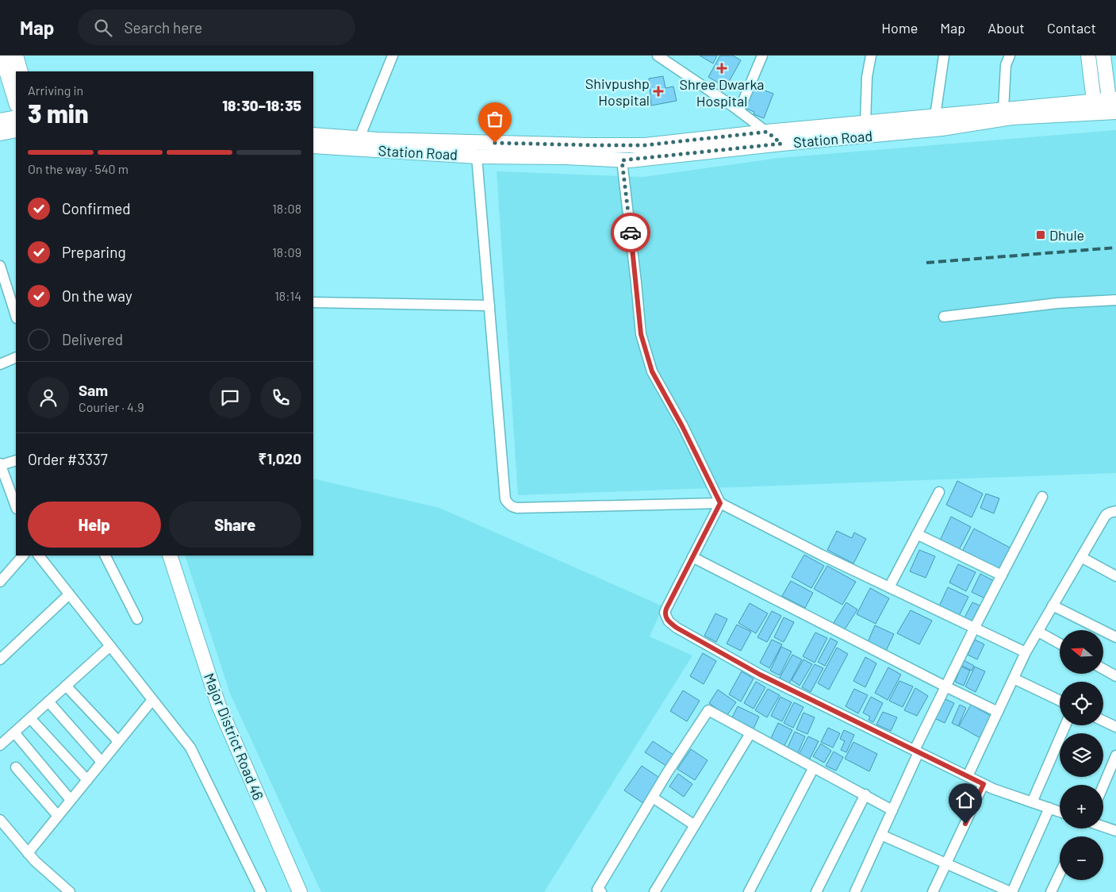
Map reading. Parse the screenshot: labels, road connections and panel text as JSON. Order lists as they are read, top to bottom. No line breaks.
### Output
{"streets":{"main road":["Station Road","Major District Road 46"]},"places":{"health":["Shree Dwarka Hospital","Shivpushp Hospital"],"transit":["Dhule"]},"north":"left","page":{"header":"Map","search":"Search here","nav":["Home","Map","About","Contact"],"heading":["3 min","Arriving in","18:30–18:35"],"panel":["Sam","Courier · 4.9","Order #3337","₹1,020"],"bar":"On the way · 540 m","list":[["Confirmed","18:08"],["Preparing","18:09"],["On the way","18:14"],"Delivered"],"buttons":["Help","Share"],"map_buttons":["+","−"]}}
